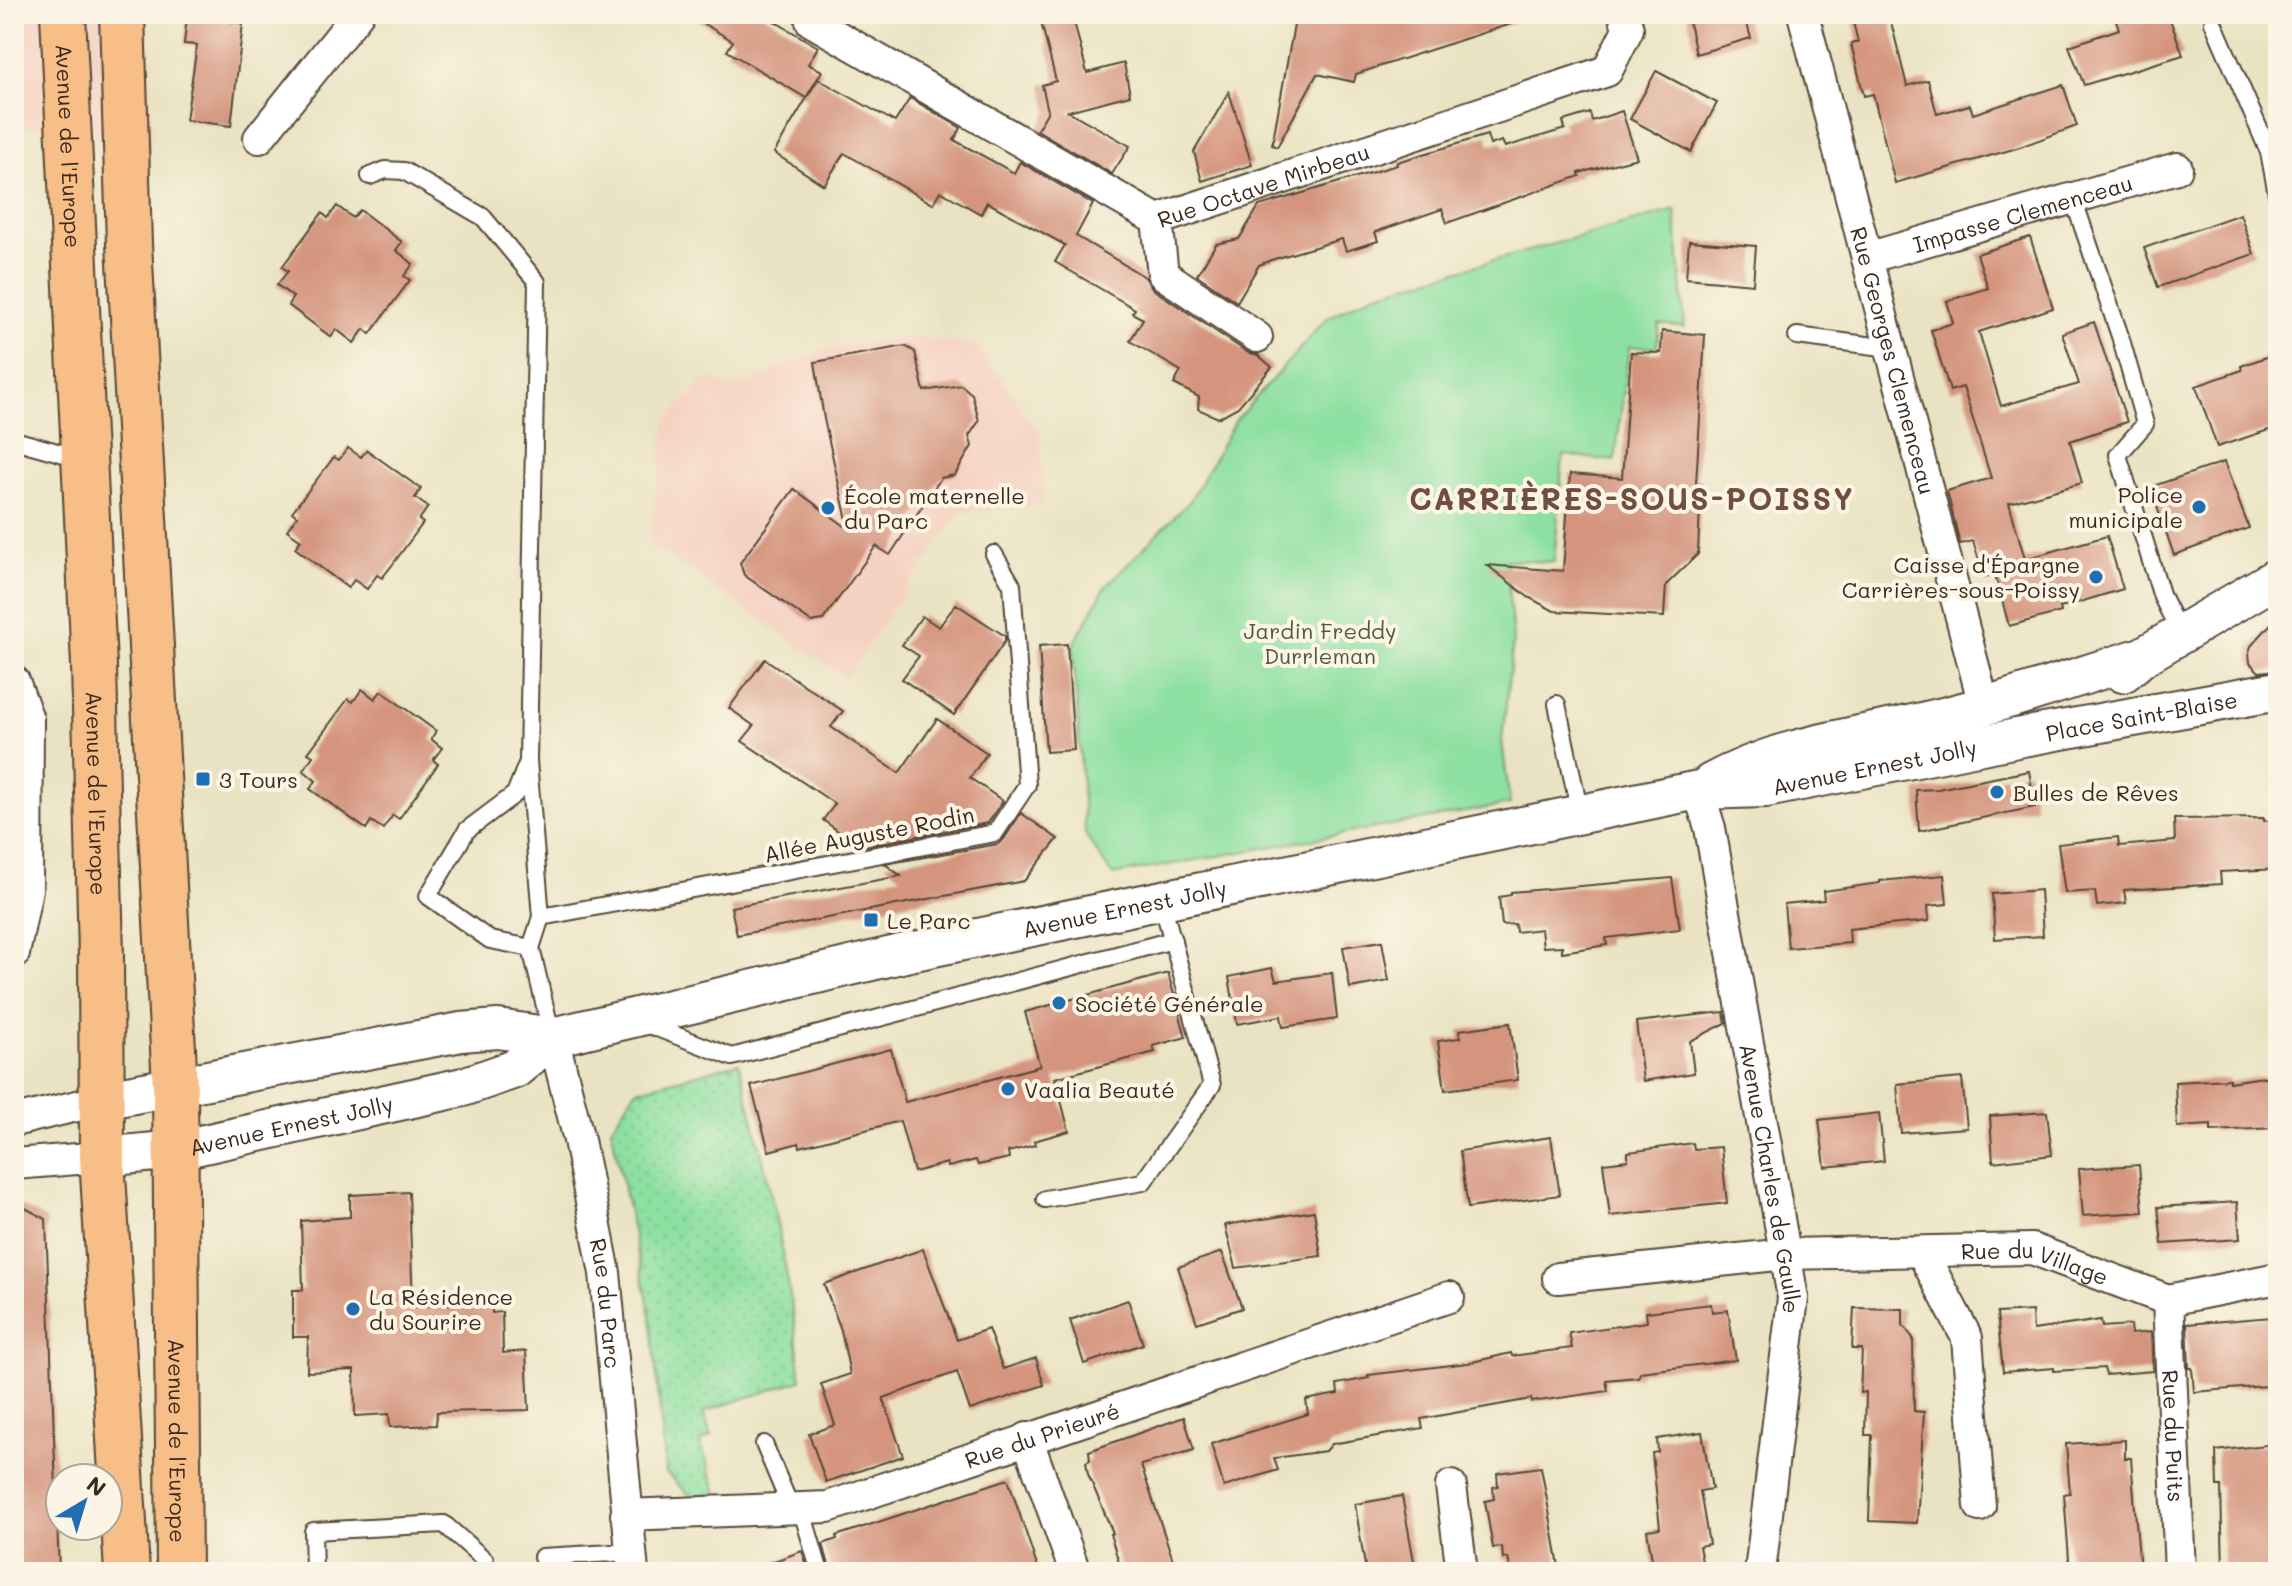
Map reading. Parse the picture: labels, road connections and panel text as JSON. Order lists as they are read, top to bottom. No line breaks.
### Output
{"streets":{"main road":["Avenue de l'Europe"],"street":["Rue Octave Mirbeau","Impasse Clemenceau","Rue Georges Clemenceau","Place Saint-Blaise","Avenue Ernest Jolly","Avenue Charles de Gaulle","Rue du Village","Rue du Parc","Rue du Prieuré","Rue du Puits"],"lane":["Allée Auguste Rodin"]},"crossings":[["Avenue de l'Europe","Avenue Ernest Jolly"],["Impasse Clemenceau","Rue Georges Clemenceau"],["Rue Georges Clemenceau","Place Saint-Blaise"],["Rue Georges Clemenceau","Avenue Ernest Jolly"],["Place Saint-Blaise","Avenue Ernest Jolly"],["Avenue Ernest Jolly","Avenue Charles de Gaulle"],["Avenue Ernest Jolly","Rue du Parc"],["Avenue Charles de Gaulle","Rue du Village"],["Rue du Village","Rue du Puits"],["Rue du Parc","Rue du Prieuré"]],"districts":["CARRIÈRES-SOUS-POISSY"],"parks":["Jardin Freddy Durrleman"],"places":{"other":["Police municipale","École maternelle du Parc","Caisse d'Épargne Carrières-sous-Poissy","Bulles de Rêves","Société Générale","Vaalia Beauté","La Résidence du Sourire"],"transit":["3 Tours","Le Parc"]},"north":"top right"}
